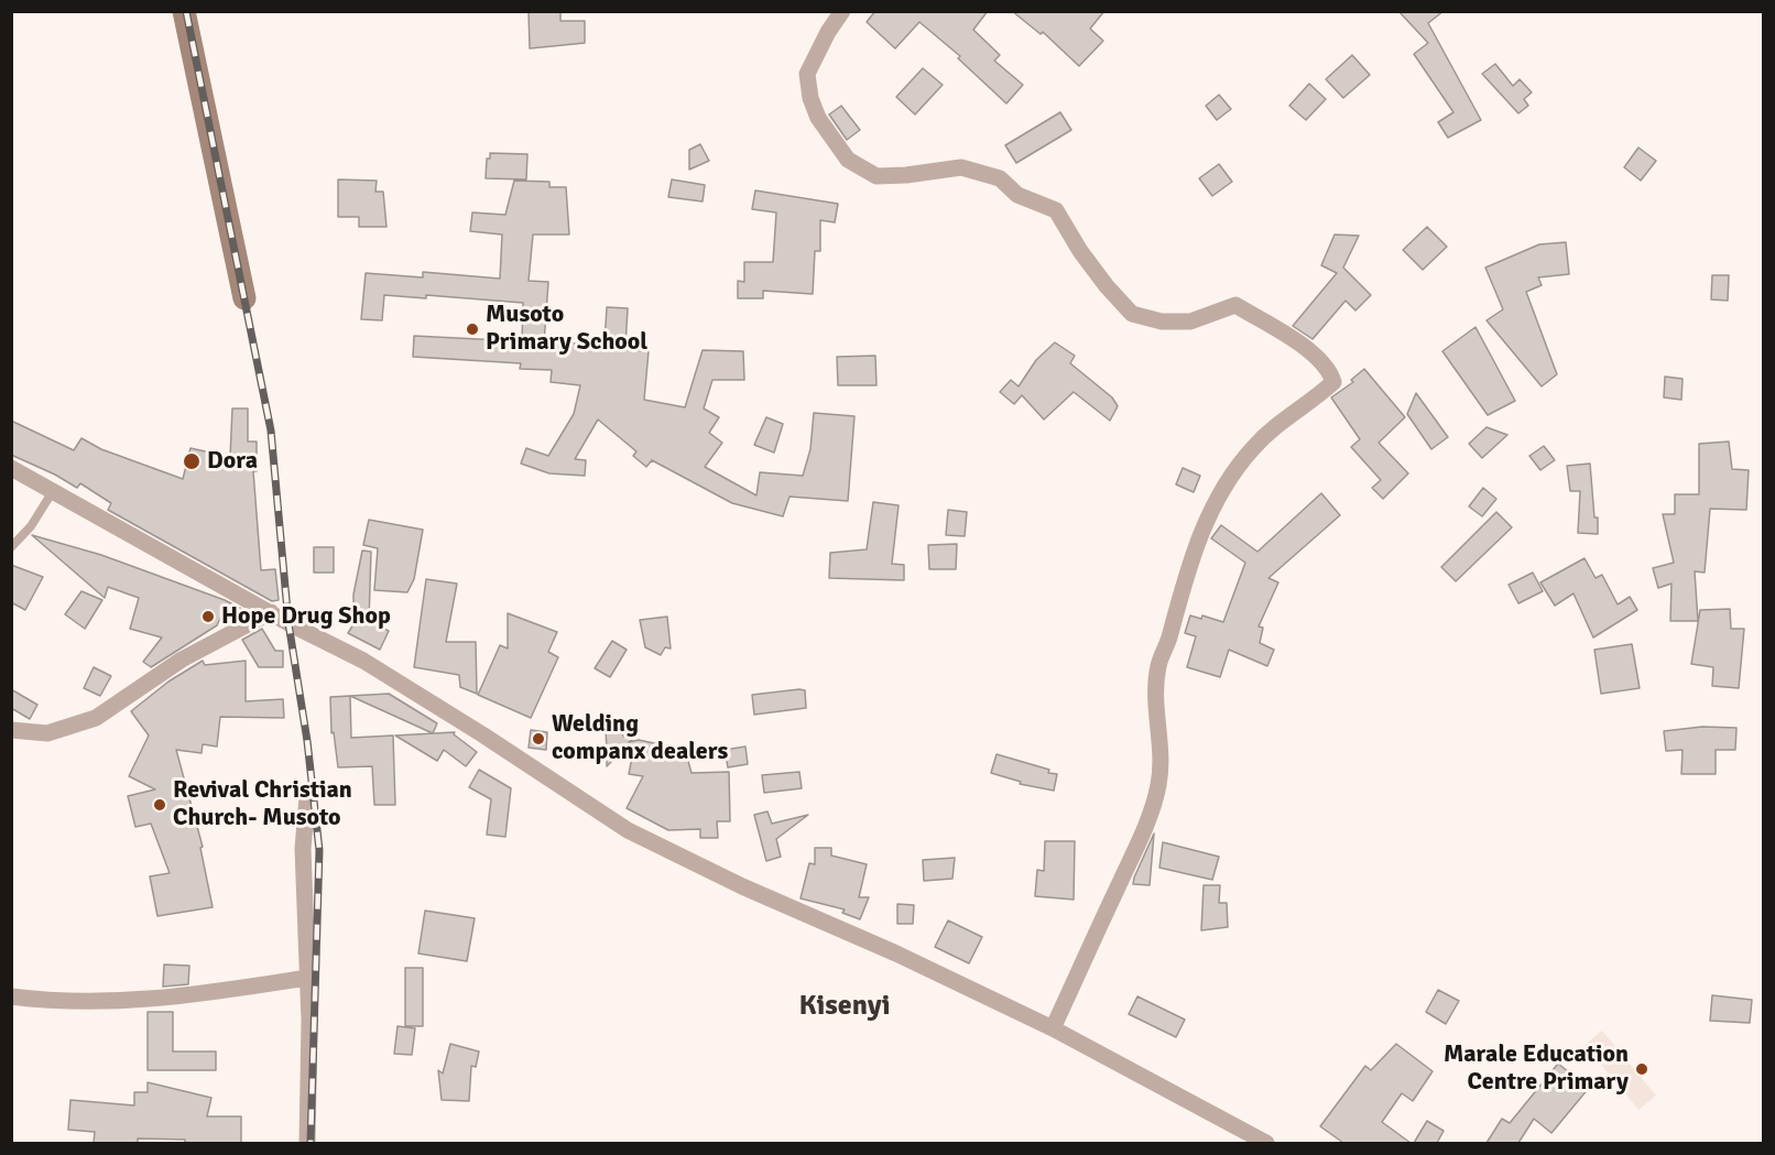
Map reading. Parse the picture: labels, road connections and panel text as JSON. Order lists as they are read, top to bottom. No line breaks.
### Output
{"districts":["Kisenyi"],"places":["Musoto Primary School","Dora","Hope Drug Shop","Welding companx dealers","Revival Christian Church- Musoto","Marale Education Centre Primary"]}
